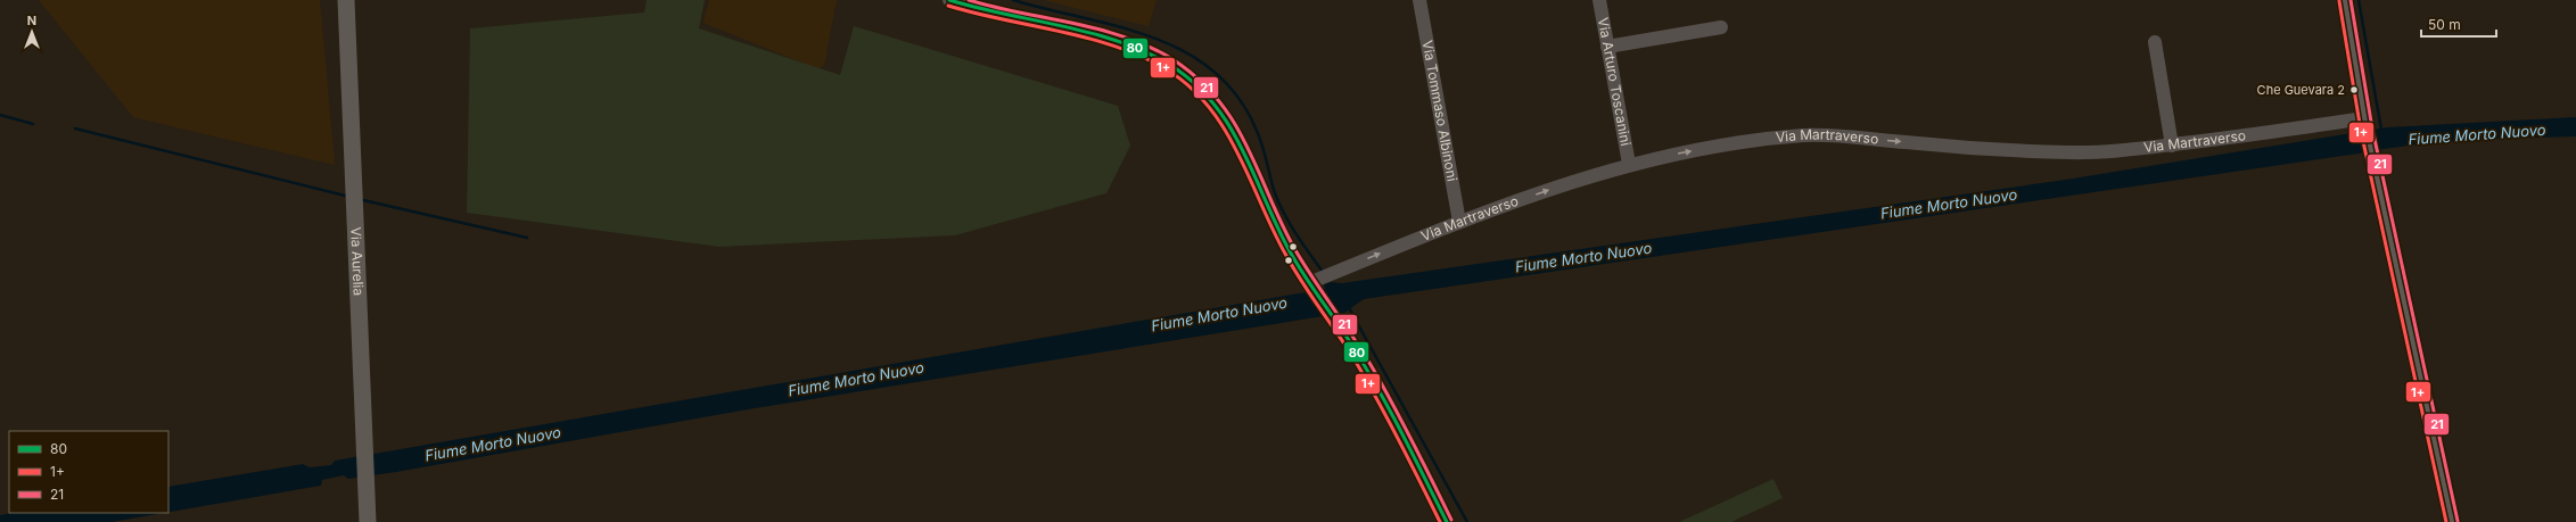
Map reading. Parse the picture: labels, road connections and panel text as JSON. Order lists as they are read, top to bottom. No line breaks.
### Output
{"streets":{"main road":["Via Aurelia"],"street":["Via Arturo Toscanini","Via Tommaso Albinoni","Via Martraverso"]},"crossings":[["Via Arturo Toscanini","Via Martraverso"],["Via Tommaso Albinoni","Via Martraverso"]],"one_way":["Via Martraverso"],"water":["Fiume Morto Nuovo"],"places":["Che Guevara 2"],"lines":["transit line 80","transit line 21","transit line 1+"],"legend":["80","1+","21"],"scale_bar":"50 m","north":"top"}
